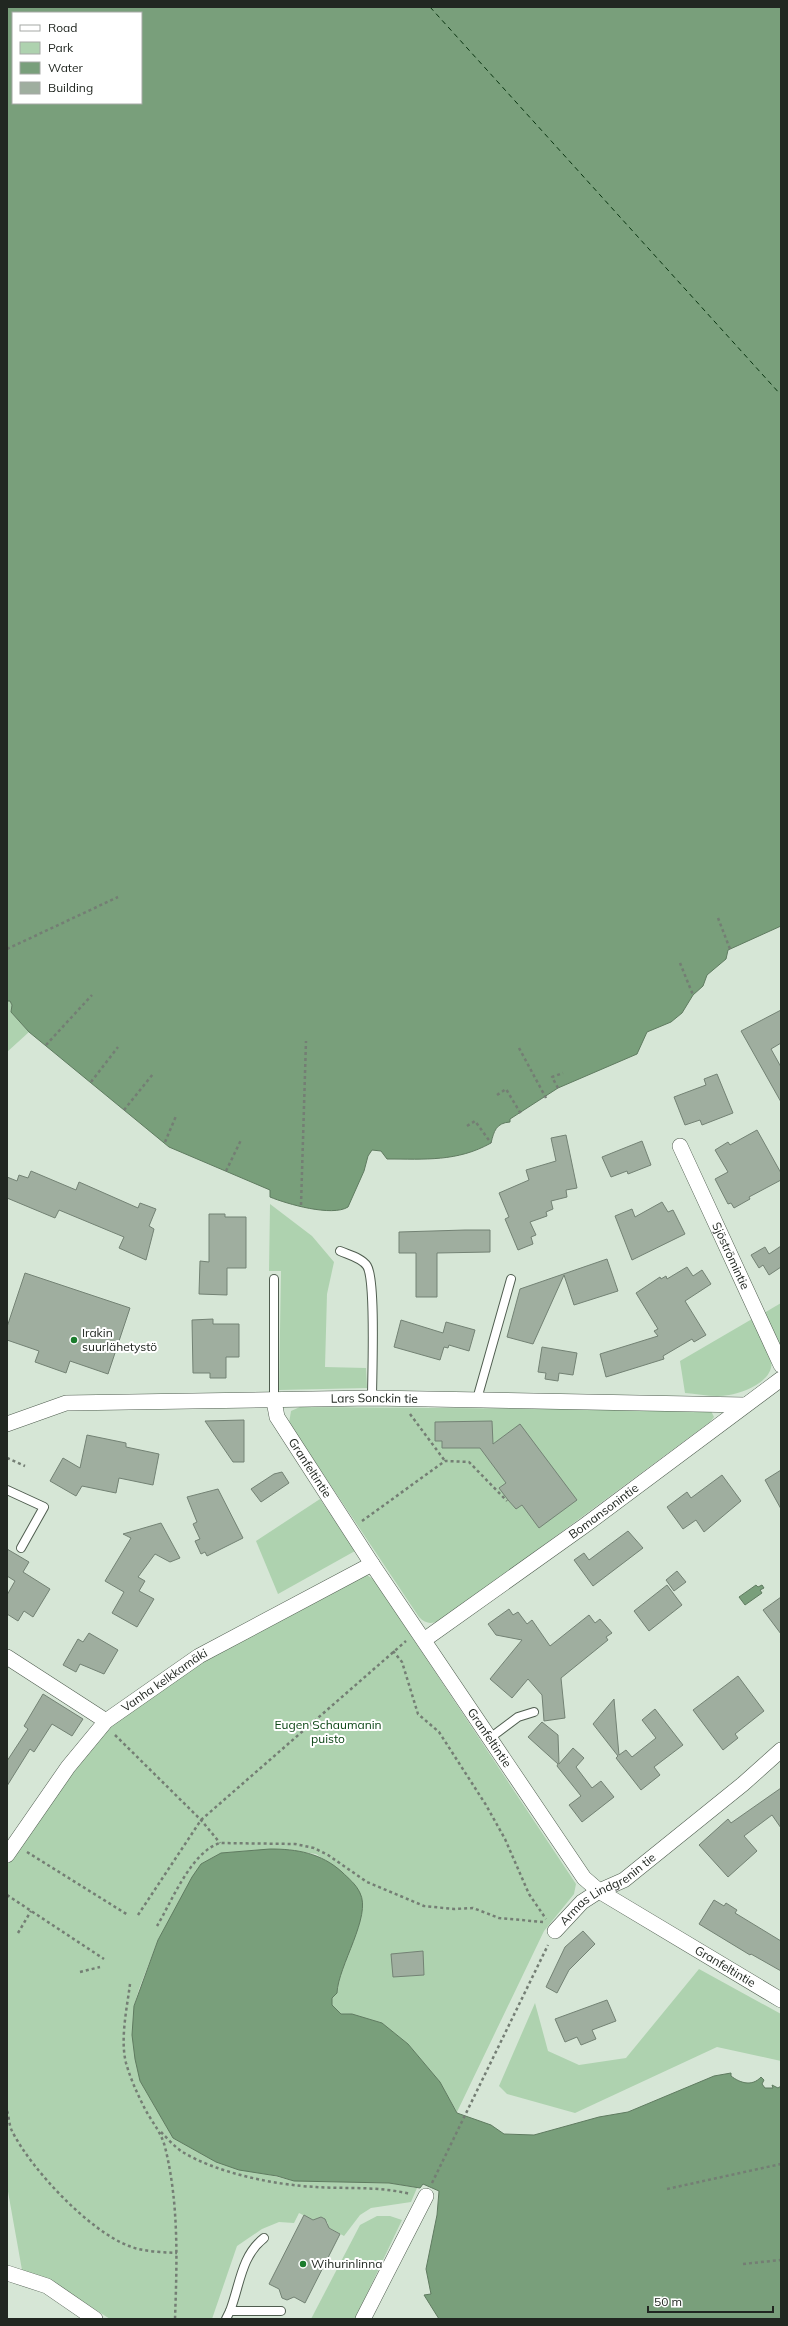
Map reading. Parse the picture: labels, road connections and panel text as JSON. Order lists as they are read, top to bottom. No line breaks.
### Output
{"streets":{"street":["Sjöströmintie","Lars Sonckin tie","Granfeltintie","Bomansonintie","Vanha kelkkamäki","Armas Lindgrenin tie"]},"crossings":[["Lars Sonckin tie","Granfeltintie"],["Lars Sonckin tie","Bomansonintie"],["Granfeltintie","Bomansonintie"],["Granfeltintie","Vanha kelkkamäki"],["Granfeltintie","Armas Lindgrenin tie"]],"parks":["Eugen Schaumanin puisto"],"places":["Irakin suurlähetystö","Wihurinlinna"],"legend":["Road","Park","Water","Building"],"scale_bar":"50 m"}
